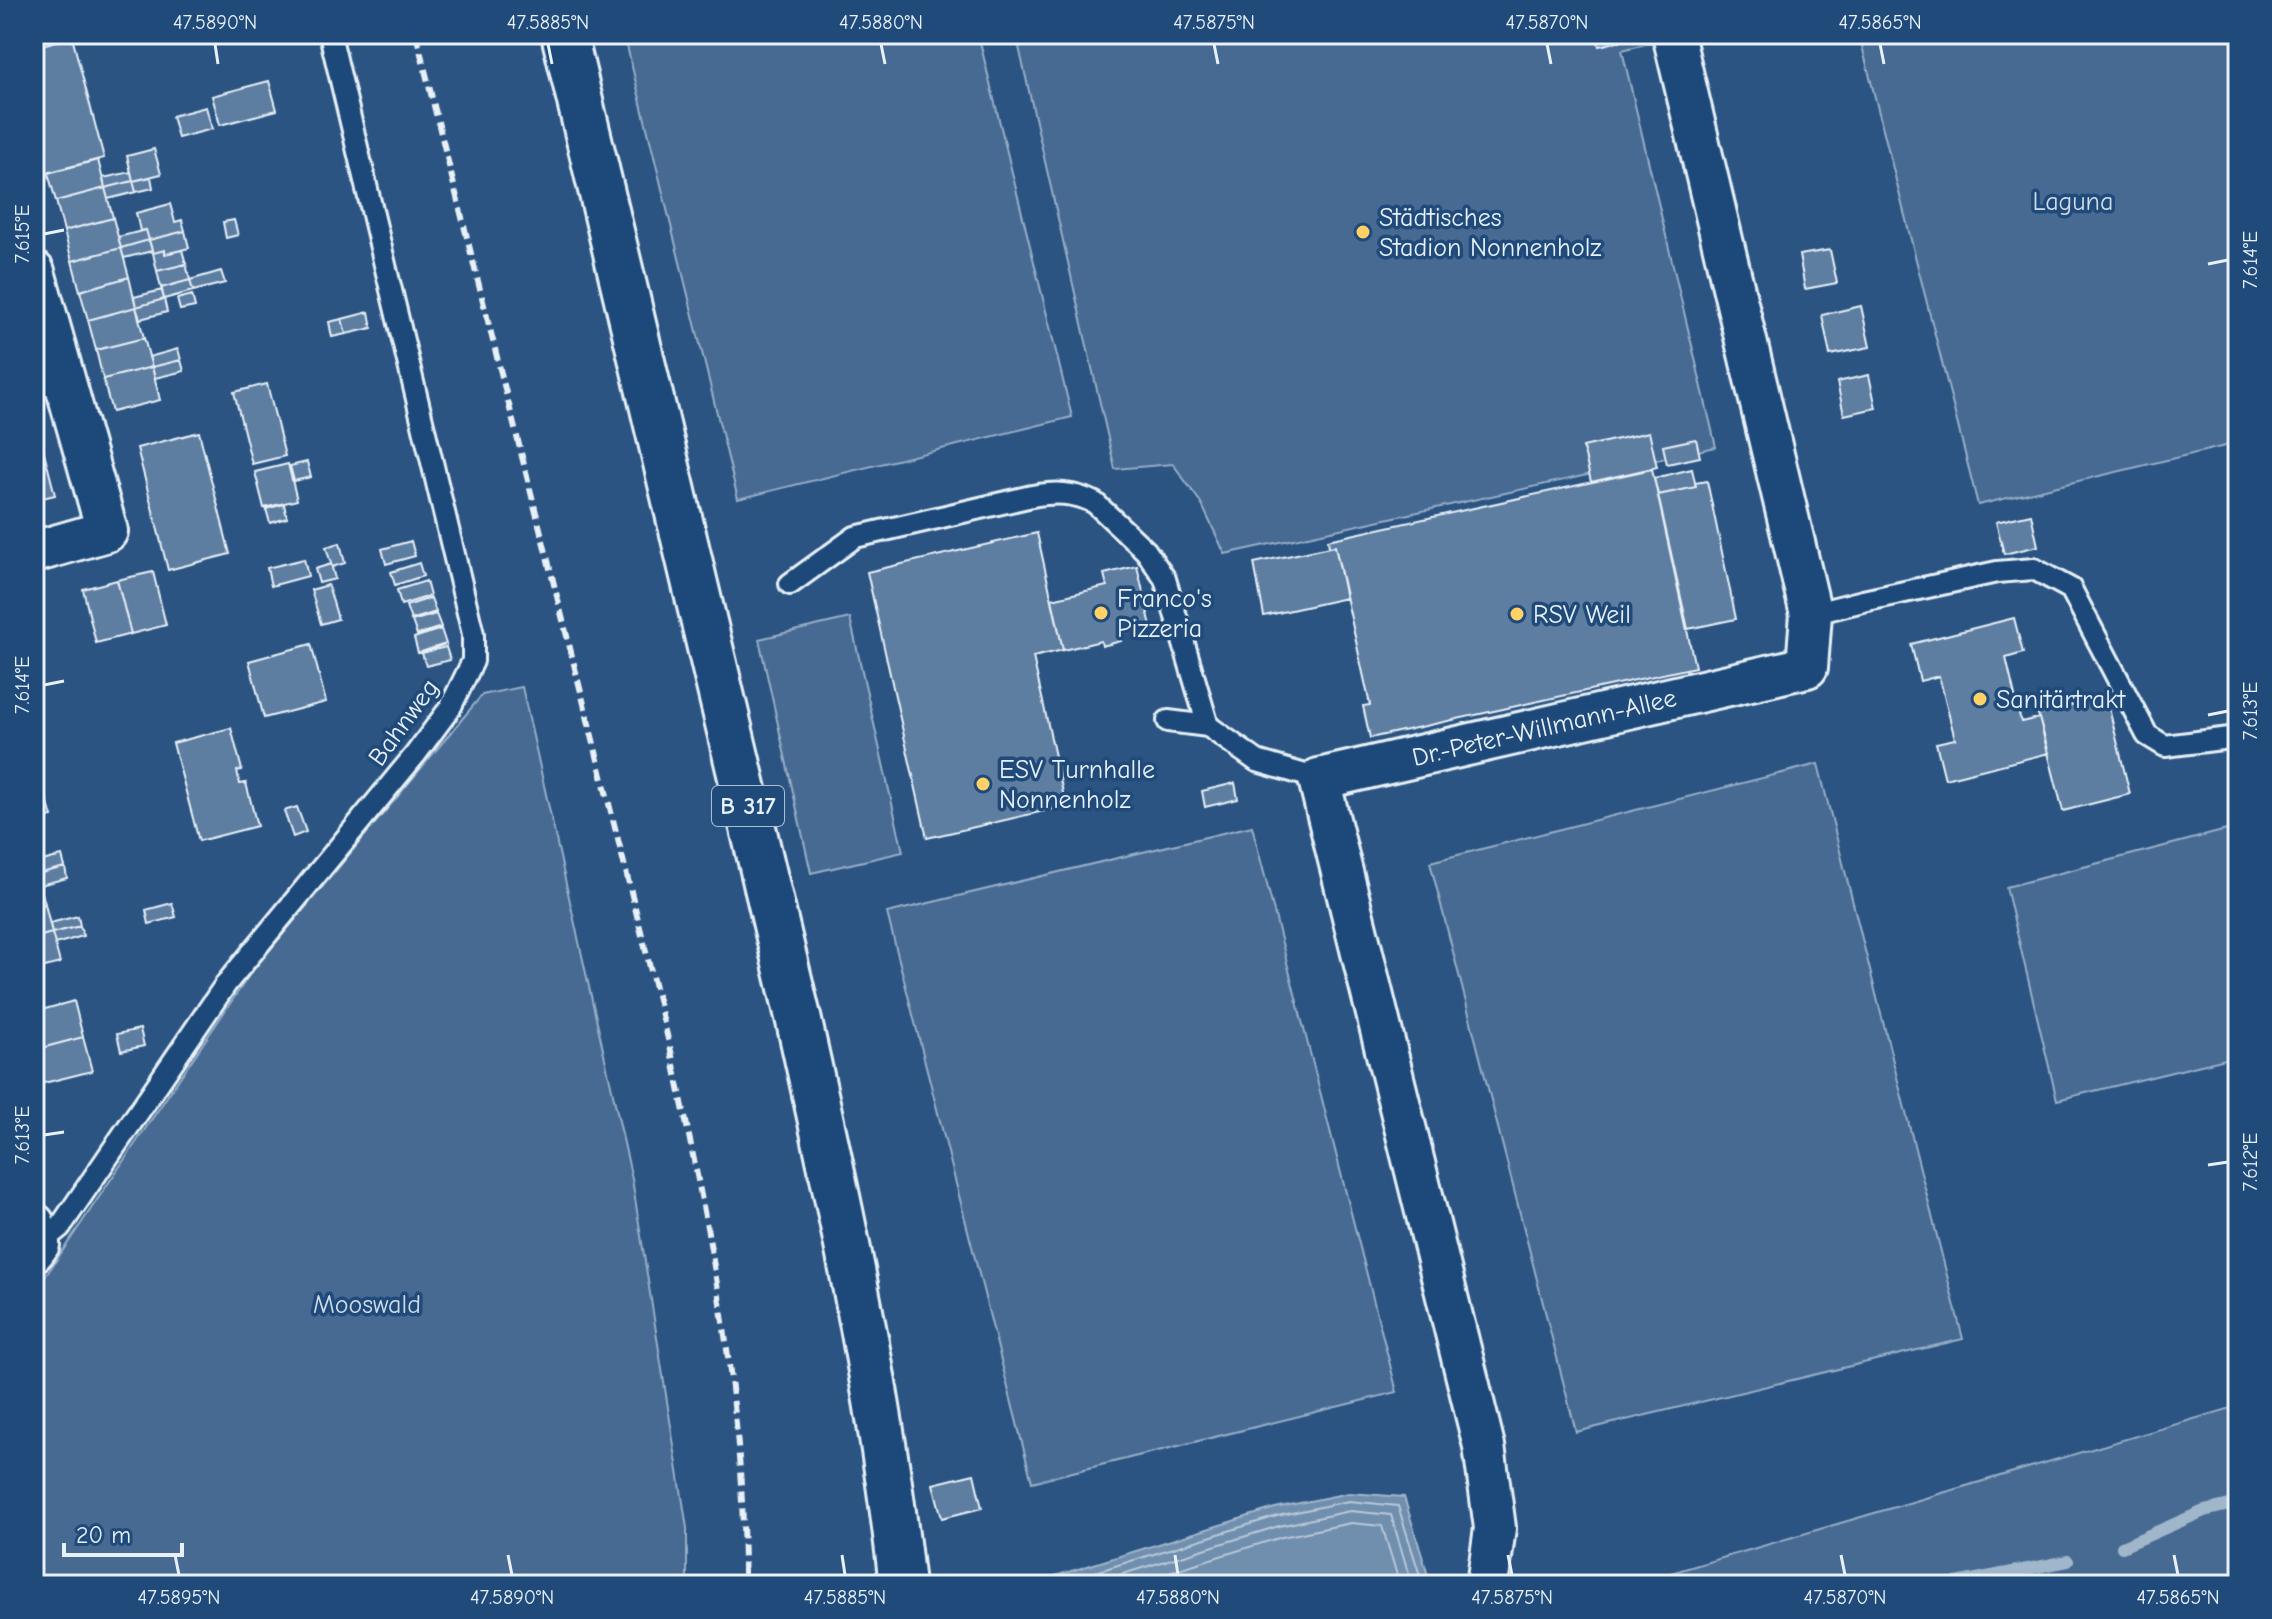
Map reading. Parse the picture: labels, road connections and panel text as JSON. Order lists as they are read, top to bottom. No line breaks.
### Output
{"streets":{"main road":["B 317"],"street":["Dr.-Peter-Willmann-Allee"],"lane":["Bahnweg"]},"parks":["Laguna","Mooswald"],"places":["Städtisches Stadion Nonnenholz","Franco's Pizzeria","RSV Weil","Sanitärtrakt","ESV Turnhalle Nonnenholz"],"scale_bar":"20 m","coordinates":["47.5890°N","47.5885°N","47.5880°N","47.5875°N","47.5870°N","47.5865°N","7.615°E","7.614°E","7.613°E","7.612°E","47.5895°N"]}
